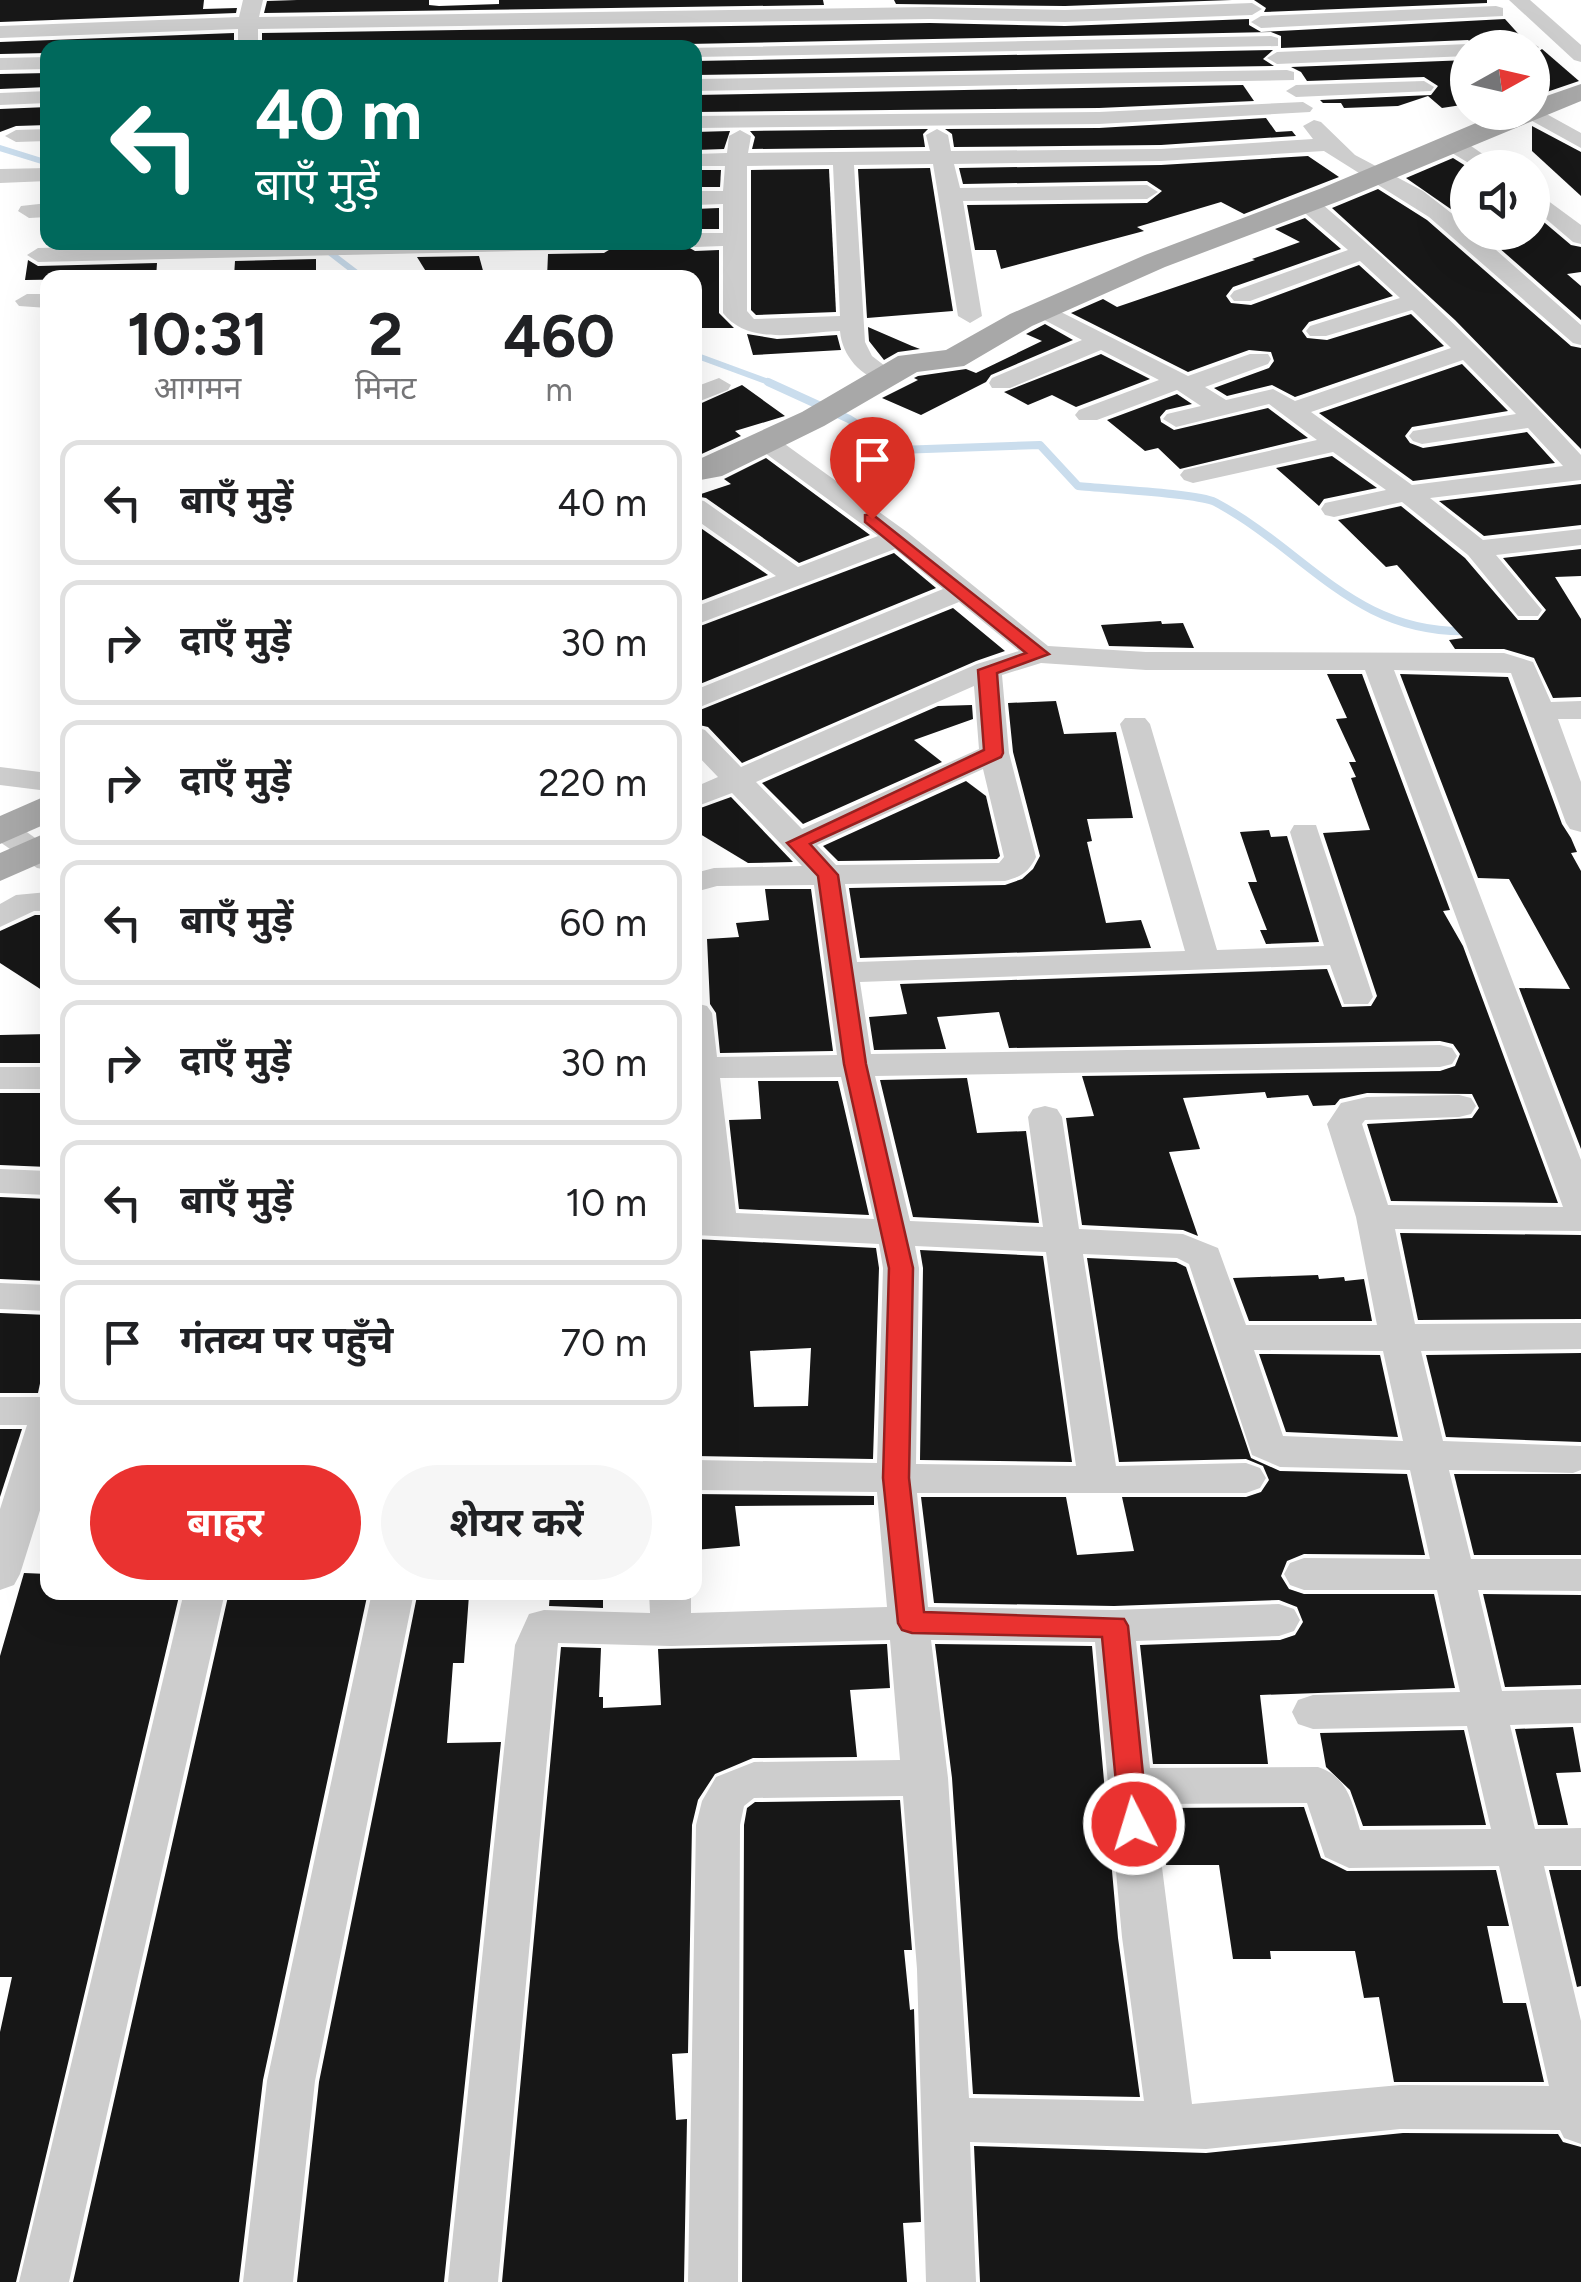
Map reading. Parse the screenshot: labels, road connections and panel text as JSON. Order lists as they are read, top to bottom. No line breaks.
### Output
{"north":"right","page":{"turn":["40 m","बाएँ मुड़ें"],"eta":["10:31","आगमन","2","मिनट","460","m"],"list":[{"name":"बाएँ मुड़ें","value":"40 m"},{"name":"दाएँ मुड़ें","value":"30 m"},{"name":"दाएँ मुड़ें","value":"220 m"},{"name":"बाएँ मुड़ें","value":"60 m"},{"name":"दाएँ मुड़ें","value":"30 m"},{"name":"बाएँ मुड़ें","value":"10 m"},{"name":"गंतव्य पर पहुँचे","value":"70 m"}],"buttons":["बाहर","शेयर करें"]}}
